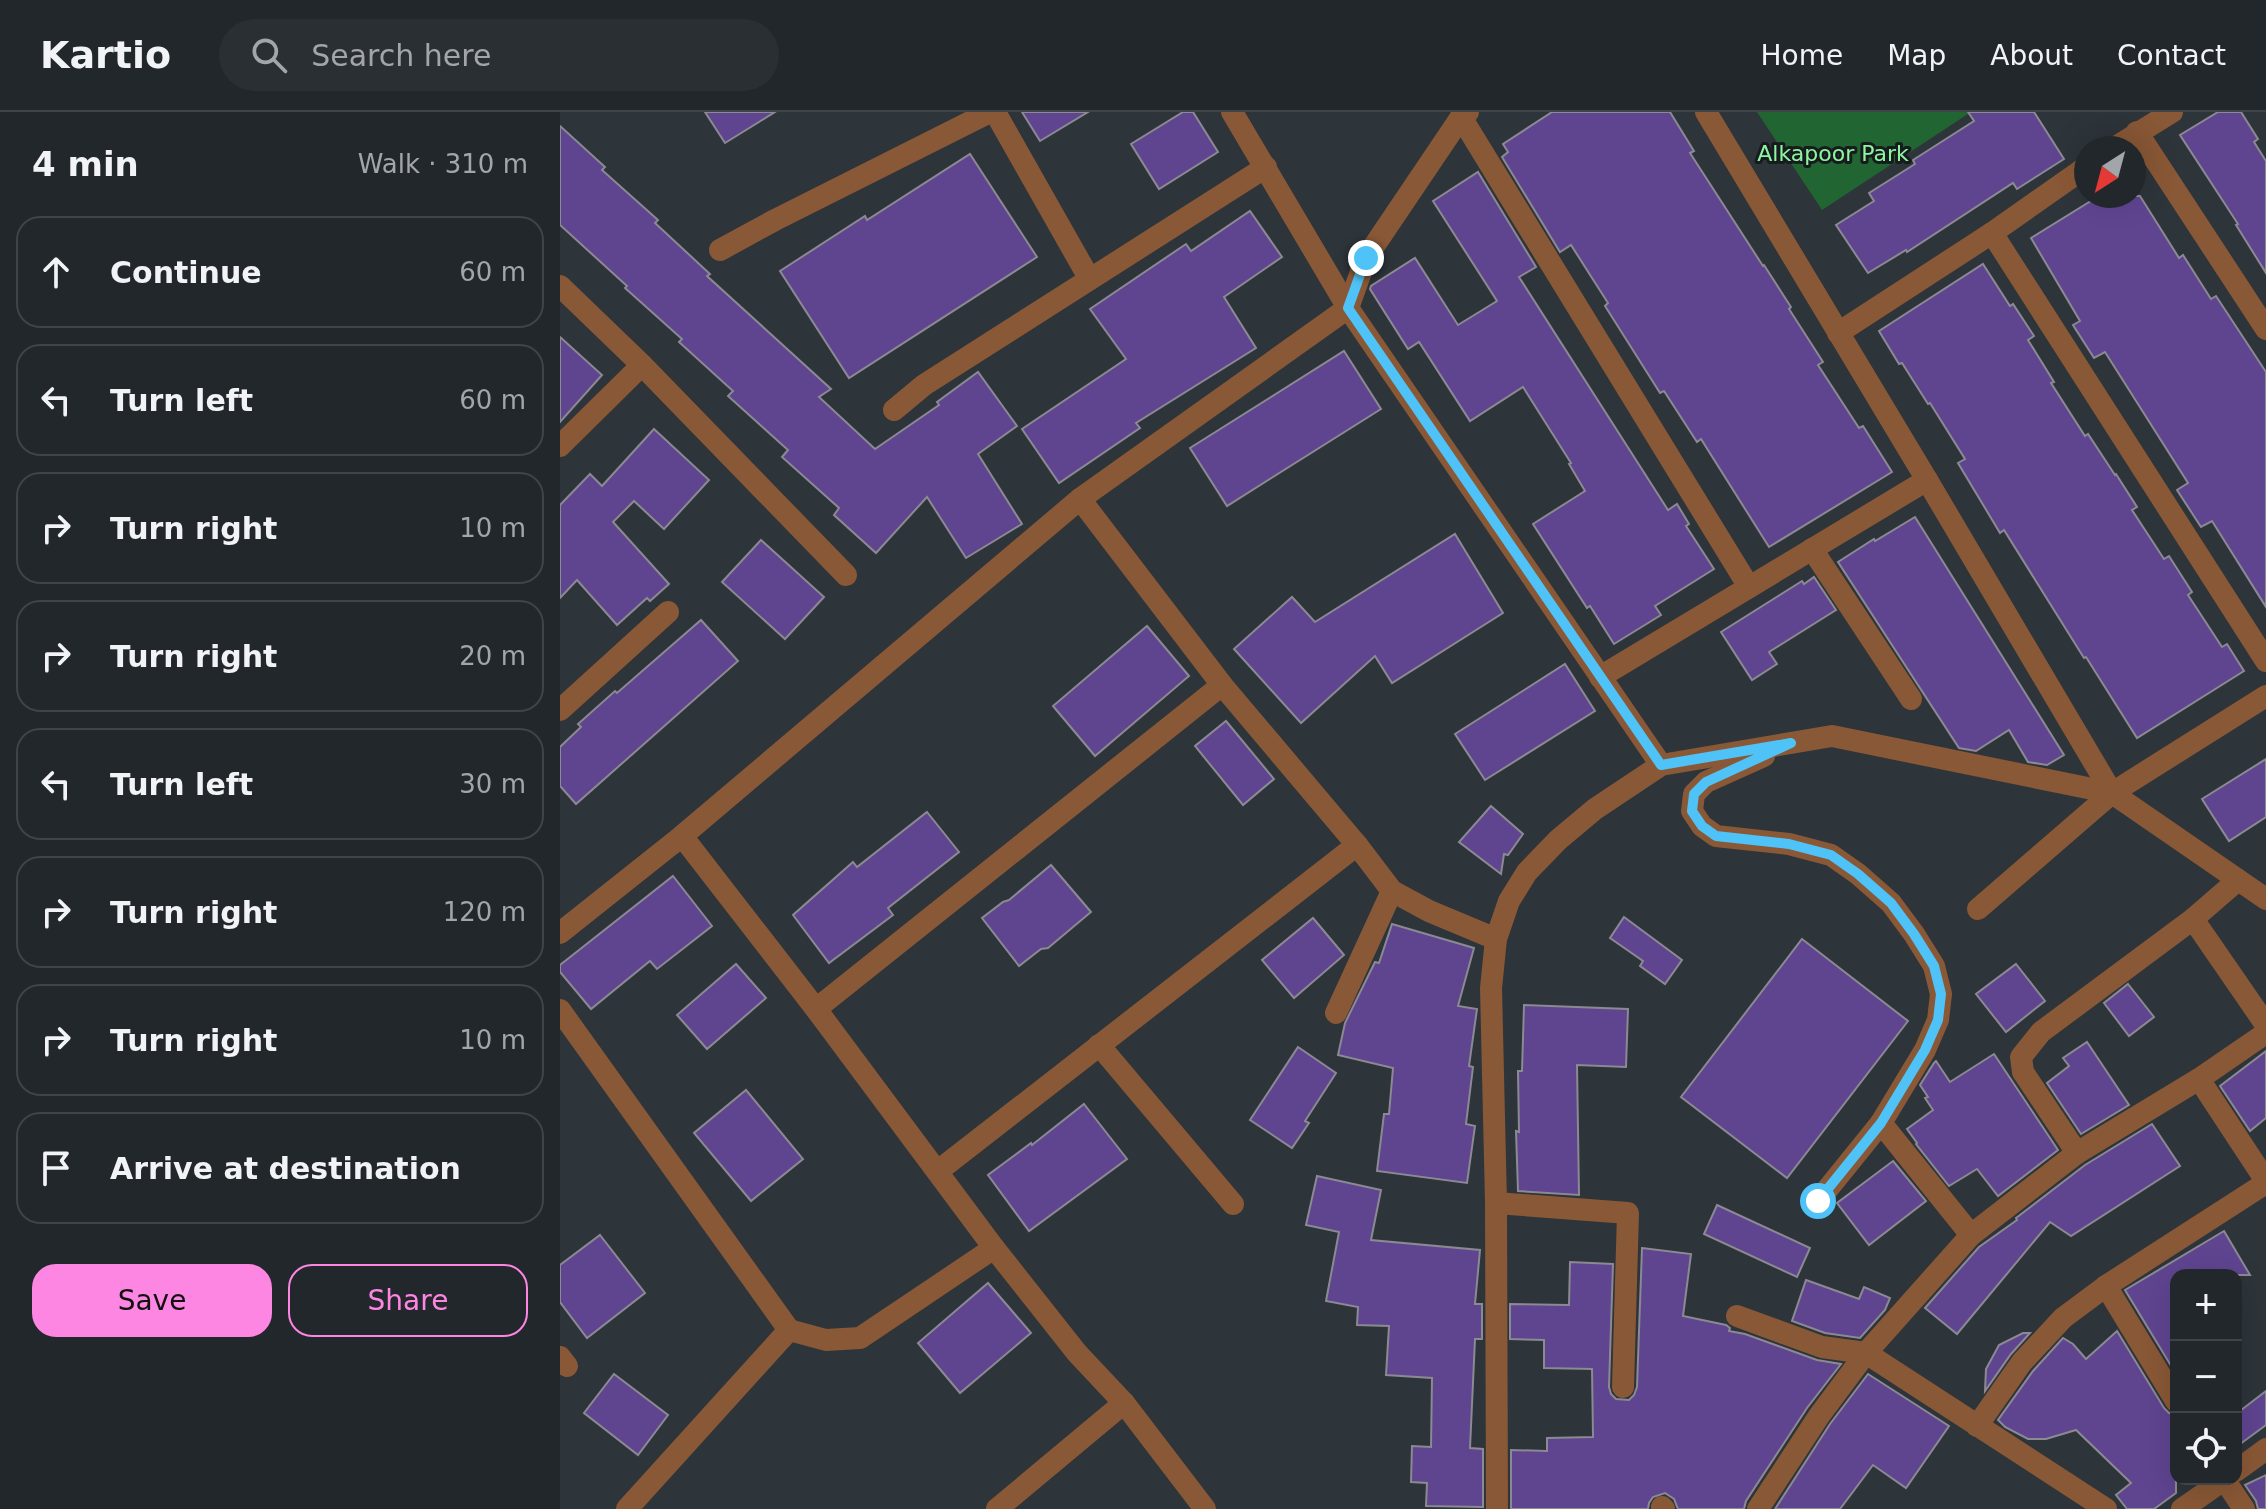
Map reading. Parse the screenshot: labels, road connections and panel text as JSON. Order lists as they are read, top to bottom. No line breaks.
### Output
{"parks":["Alkapoor Park"],"north":"bottom left","page":{"header":"Kartio","search":"Search here","nav":["Home","Map","About","Contact"],"heading":["4 min","Walk · 310 m"],"list":[["Continue","60 m"],["Turn left","60 m"],["Turn right","10 m"],["Turn right","20 m"],["Turn left","30 m"],["Turn right","120 m"],["Turn right","10 m"],"Arrive at destination"],"buttons":["Save","Share"],"map_buttons":["+","−"]}}
